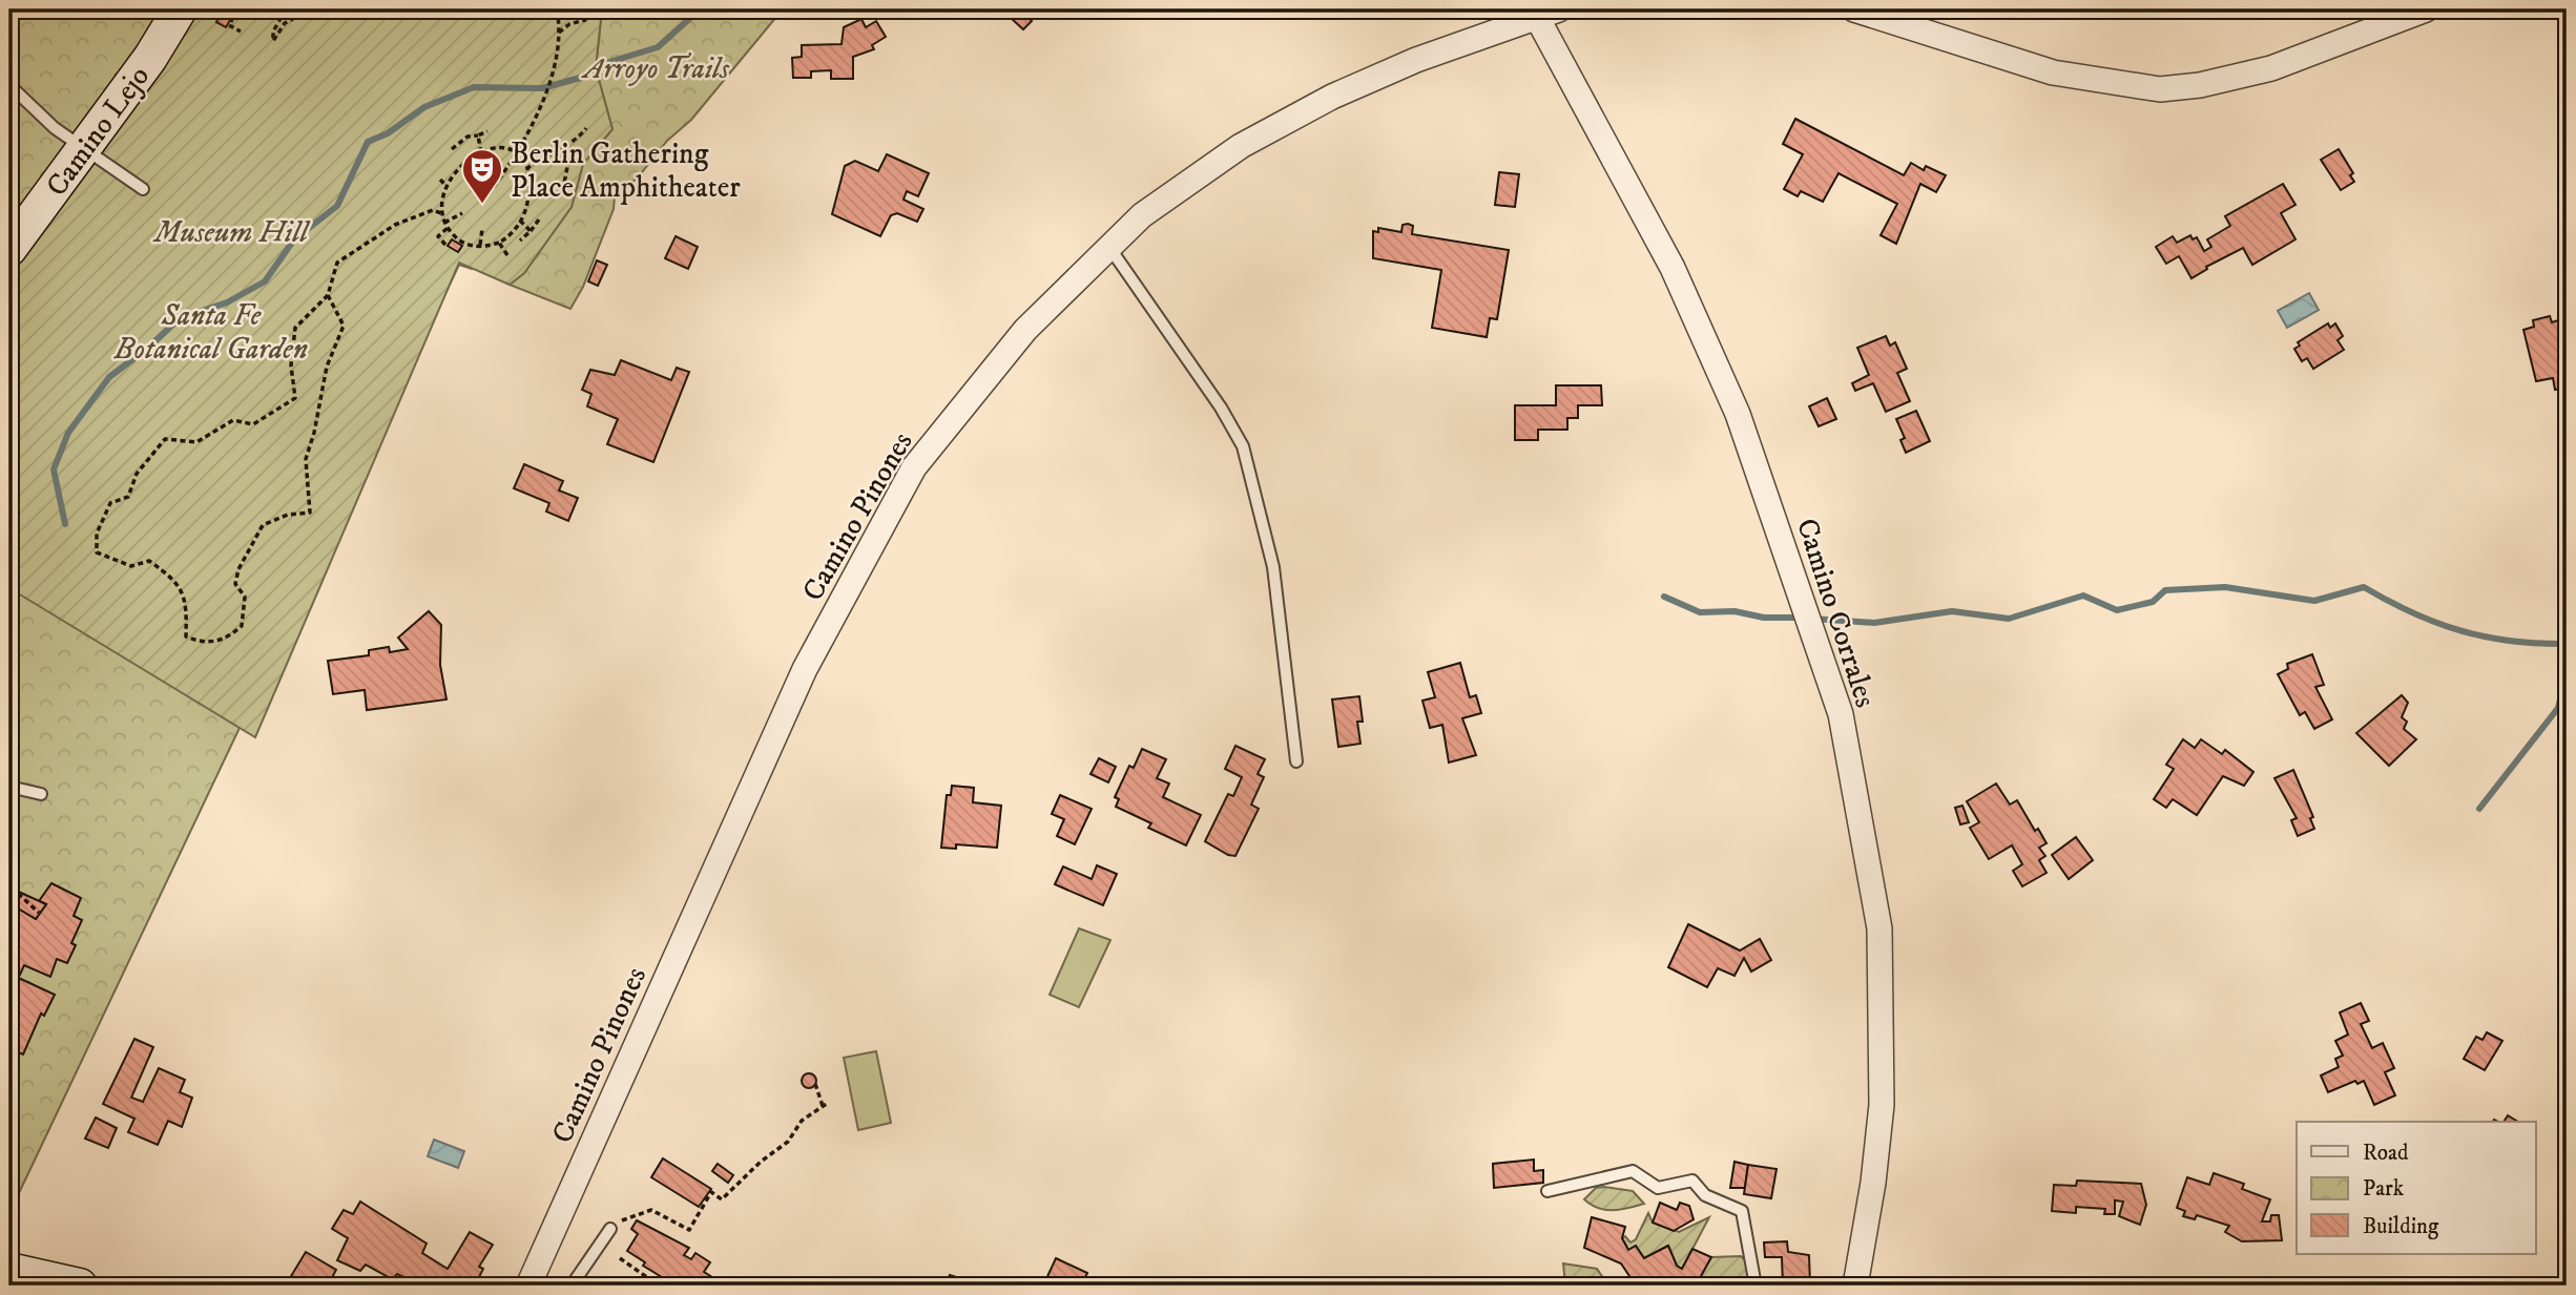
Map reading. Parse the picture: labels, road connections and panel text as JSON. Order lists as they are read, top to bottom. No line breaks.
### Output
{"streets":{"street":["Camino Lejo","Camino Pinones","Camino Corrales"]},"crossings":[["Camino Pinones","Camino Corrales"]],"parks":["Arroyo Trails","Museum Hill","Santa Fe Botanical Garden"],"places":{"theatre":["Berlin Gathering Place Amphitheater"]},"legend":["Road","Park","Building"]}
